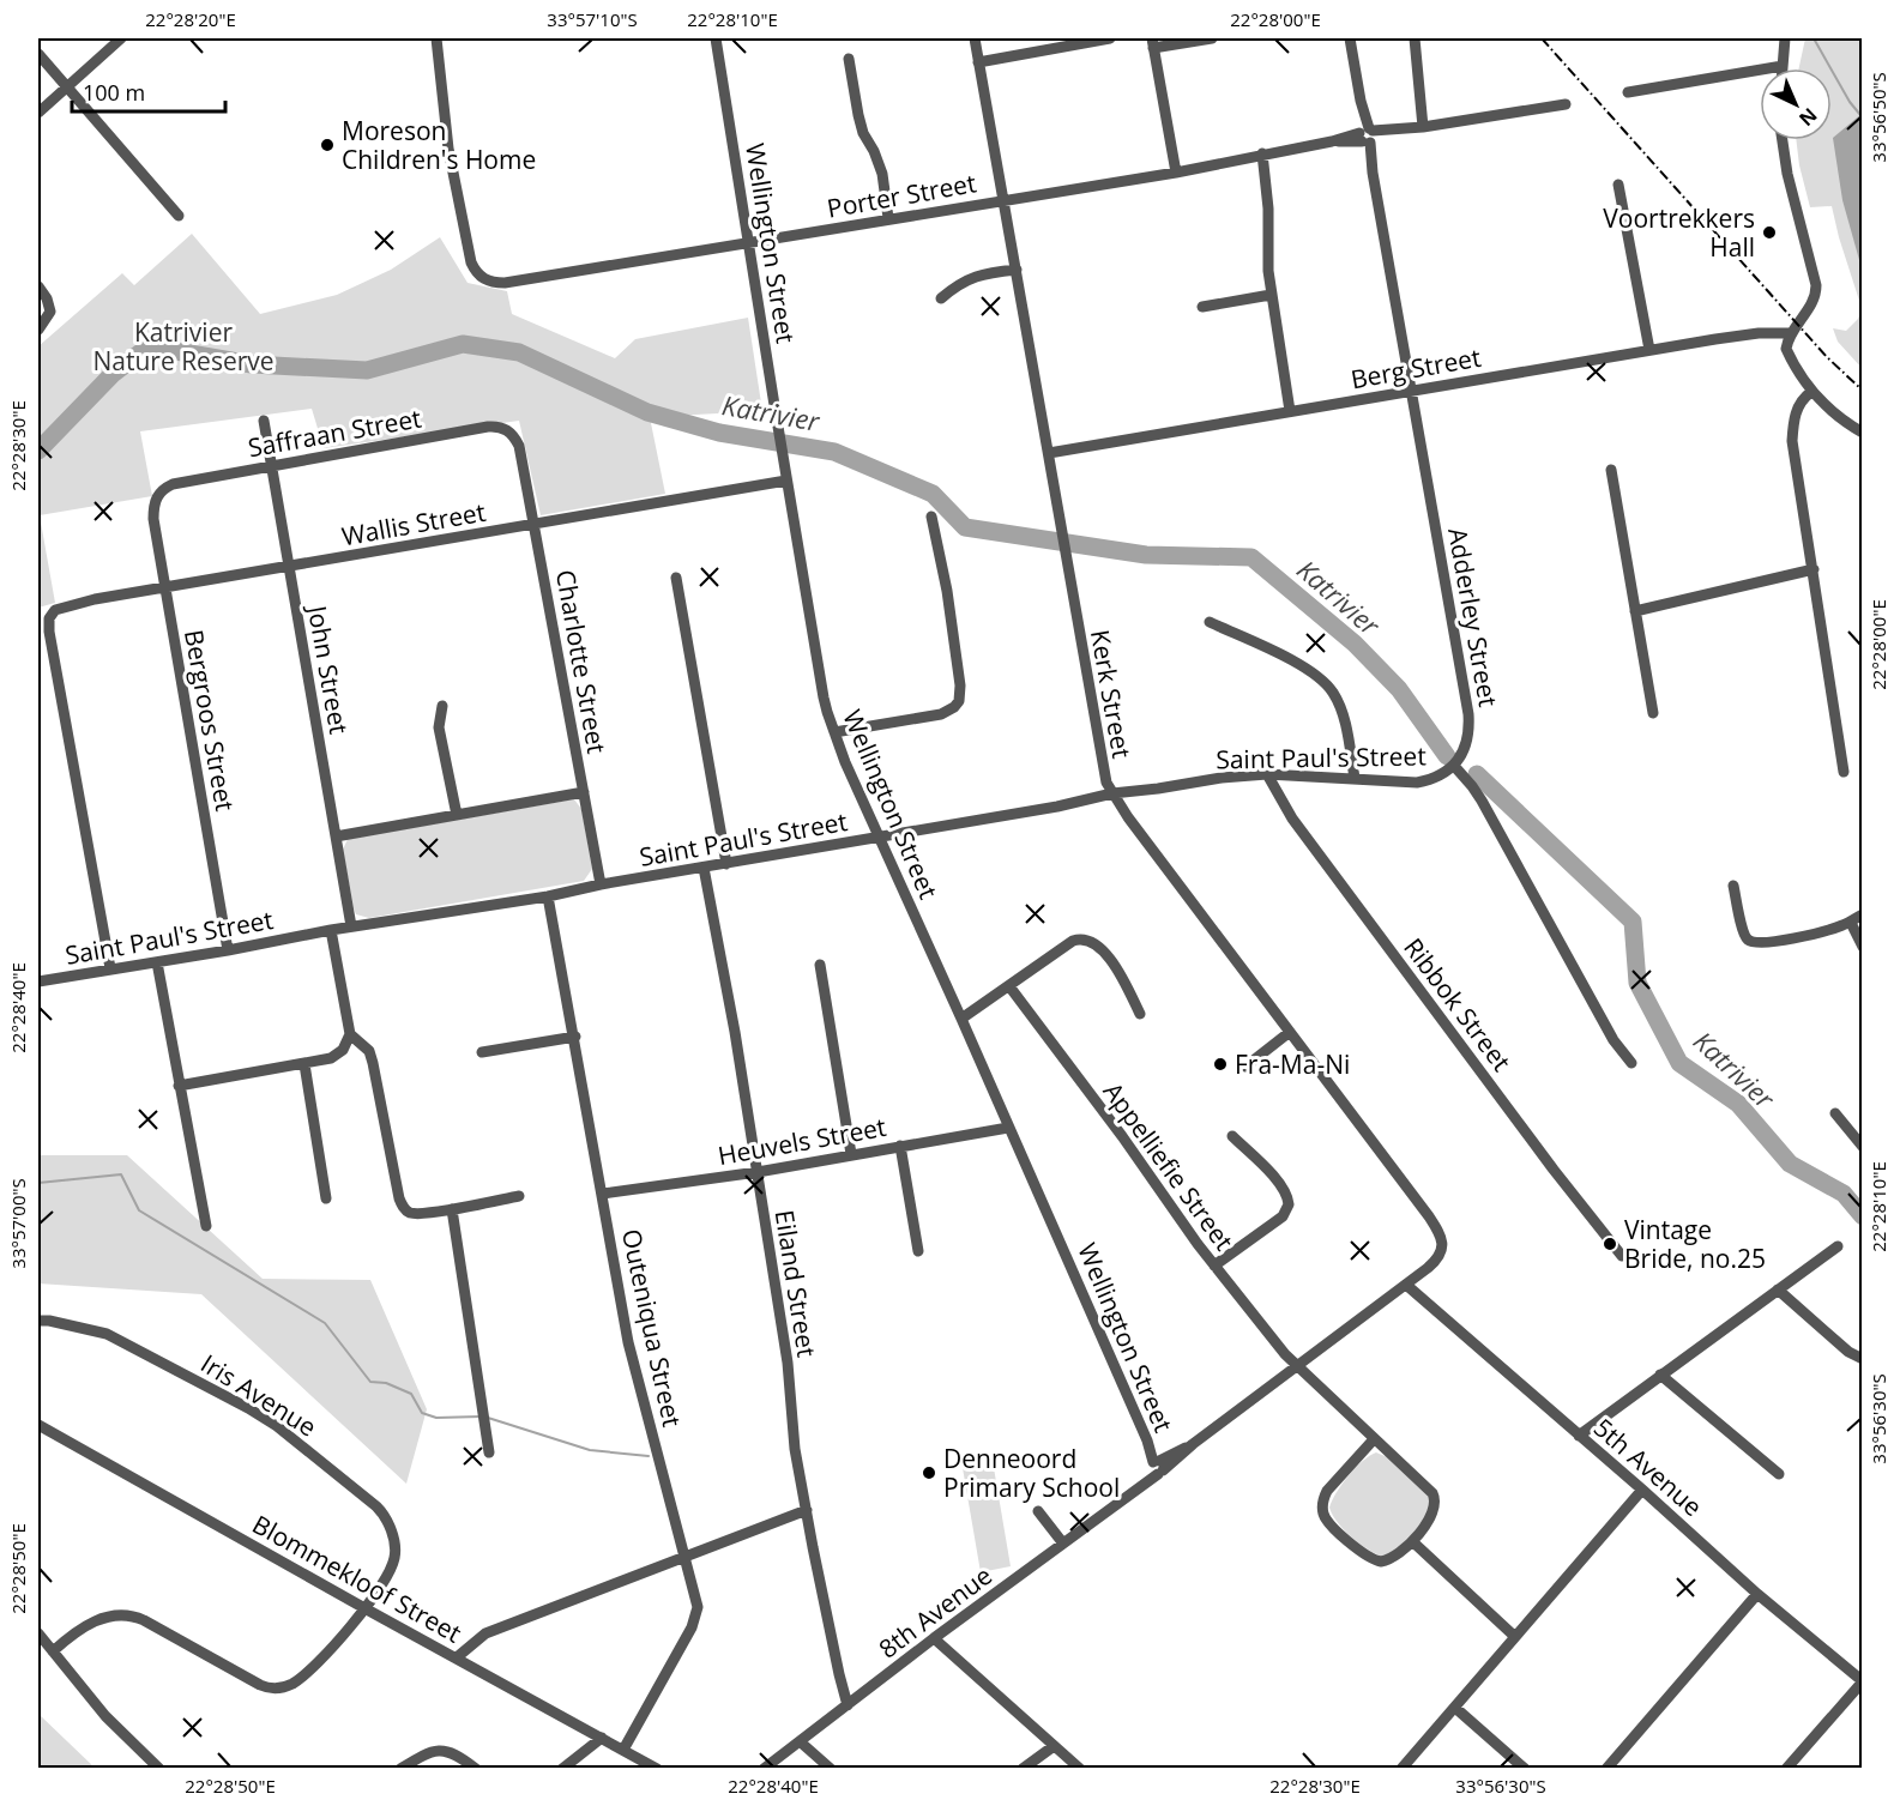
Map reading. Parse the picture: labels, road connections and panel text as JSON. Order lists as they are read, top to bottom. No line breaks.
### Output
{"streets":{"street":["Porter Street","Wellington Street","Berg Street","Saffraan Street","Wallis Street","Adderley Street","Charlotte Street","John Street","Kerk Street","Bergroos Street","Saint Paul's Street","Ribbok Street","Heuvels Street","Appelliefie Street","Eiland Street","Outeniqua Street","Iris Avenue","5th Avenue","Blommekloof Street","8th Avenue"]},"crossings":[["Porter Street","Wellington Street"],["Porter Street","Adderley Street"],["Porter Street","Kerk Street"],["Wellington Street","Wallis Street"],["Wellington Street","Saint Paul's Street"],["Wellington Street","Heuvels Street"],["Wellington Street","8th Avenue"],["Berg Street","Adderley Street"],["Berg Street","Kerk Street"],["Saffraan Street","Charlotte Street"],["Saffraan Street","John Street"],["Saffraan Street","Bergroos Street"],["Wallis Street","Charlotte Street"],["Wallis Street","John Street"],["Wallis Street","Bergroos Street"],["Wallis Street","Saint Paul's Street"],["Adderley Street","Saint Paul's Street"],["Charlotte Street","Saint Paul's Street"],["John Street","Saint Paul's Street"],["Kerk Street","Saint Paul's Street"],["Kerk Street","8th Avenue"],["Bergroos Street","Saint Paul's Street"],["Saint Paul's Street","Ribbok Street"],["Saint Paul's Street","Eiland Street"],["Saint Paul's Street","Outeniqua Street"],["Heuvels Street","Eiland Street"],["Heuvels Street","Outeniqua Street"],["Appelliefie Street","8th Avenue"],["Eiland Street","8th Avenue"],["Outeniqua Street","Blommekloof Street"],["Iris Avenue","Blommekloof Street"],["5th Avenue","8th Avenue"]],"water":["Katrivier"],"parks":["Katrivier Nature Reserve"],"places":["Moreson Children's Home","Voortrekkers Hall","Fra-Ma-Ni","Vintage Bride, no.25","Denneoord Primary School"],"scale_bar":"100 m","north":"bottom right","coordinates":["22°28'20\"E","33°57'10\"S","22°28'10\"E","22°28'00\"E","33°56'50\"S","22°28'30\"E","22°28'40\"E","33°57'00\"S","33°56'30\"S","22°28'50\"E"]}
